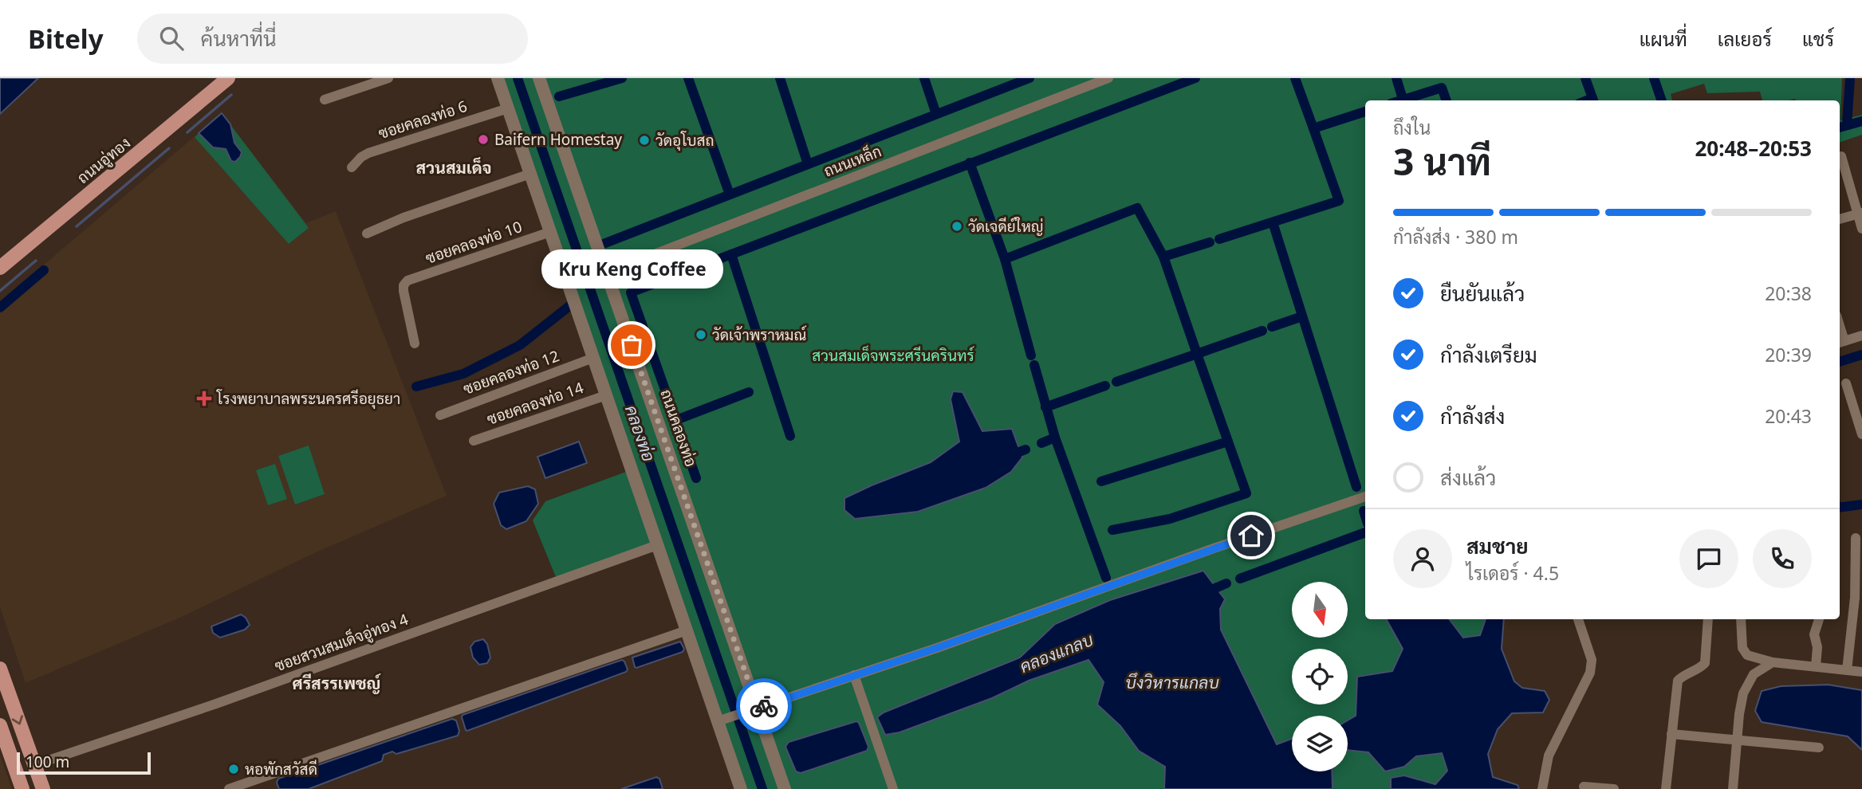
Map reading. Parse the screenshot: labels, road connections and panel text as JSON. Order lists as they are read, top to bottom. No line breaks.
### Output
{"streets":{"main road":["ถนนอู่ทอง"],"street":["ซอยคลองท่อ 6","ถนนเหล็ก","ซอยคลองท่อ 10","ซอยคลองท่อ 12","ซอยคลองท่อ 14","ถนนคลองท่อ","ซอยสวนสมเด็จอู่ทอง 4"]},"crossings":[["ถนนเหล็ก","ถนนคลองท่อ"]],"districts":["สวนสมเด็จ","ศรีสรรเพชญ์"],"water":["คลองท่อ","คลองแกลบ","บึงวิหารแกลบ"],"parks":["สวนสมเด็จพระศรีนครินทร์"],"places":{"other":["Baifern Homestay","วัดอุโบสถ","วัดเจดีย์ใหญ่","วัดเจ้าพราหมณ์","Kru Keng Coffee","หอพักสวัสดี"],"health":["โรงพยาบาลพระนครศรีอยุธยา"]},"scale_bar":"100 m","north":"bottom","page":{"header":"Bitely","search":"ค้นหาที่นี่","nav":["แผนที่","เลเยอร์","แชร์"],"heading":["3 นาที","ถึงใน","20:48–20:53"],"panel":["สมชาย","ไรเดอร์ · 4.5"],"bar":"กำลังส่ง · 380 m","bubble":"Kru Keng Coffee","list":[["ยืนยันแล้ว","20:38"],["กำลังเตรียม","20:39"],["กำลังส่ง","20:43"],"ส่งแล้ว"],"scale":"100 m"}}
